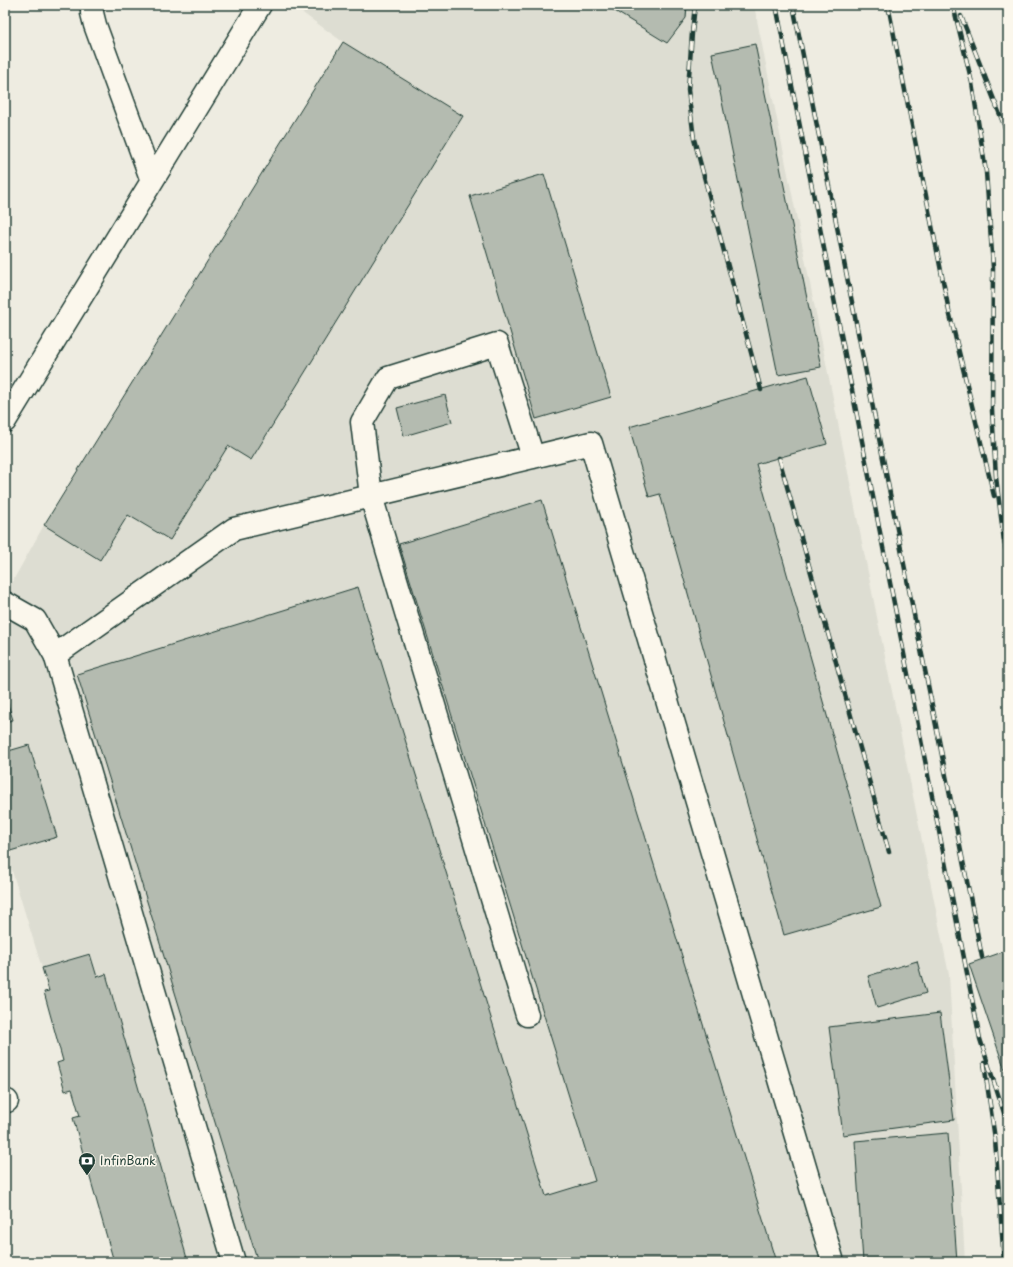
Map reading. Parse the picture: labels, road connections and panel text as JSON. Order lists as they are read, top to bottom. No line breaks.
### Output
{"places":{"bank":["InfinBank"]}}
